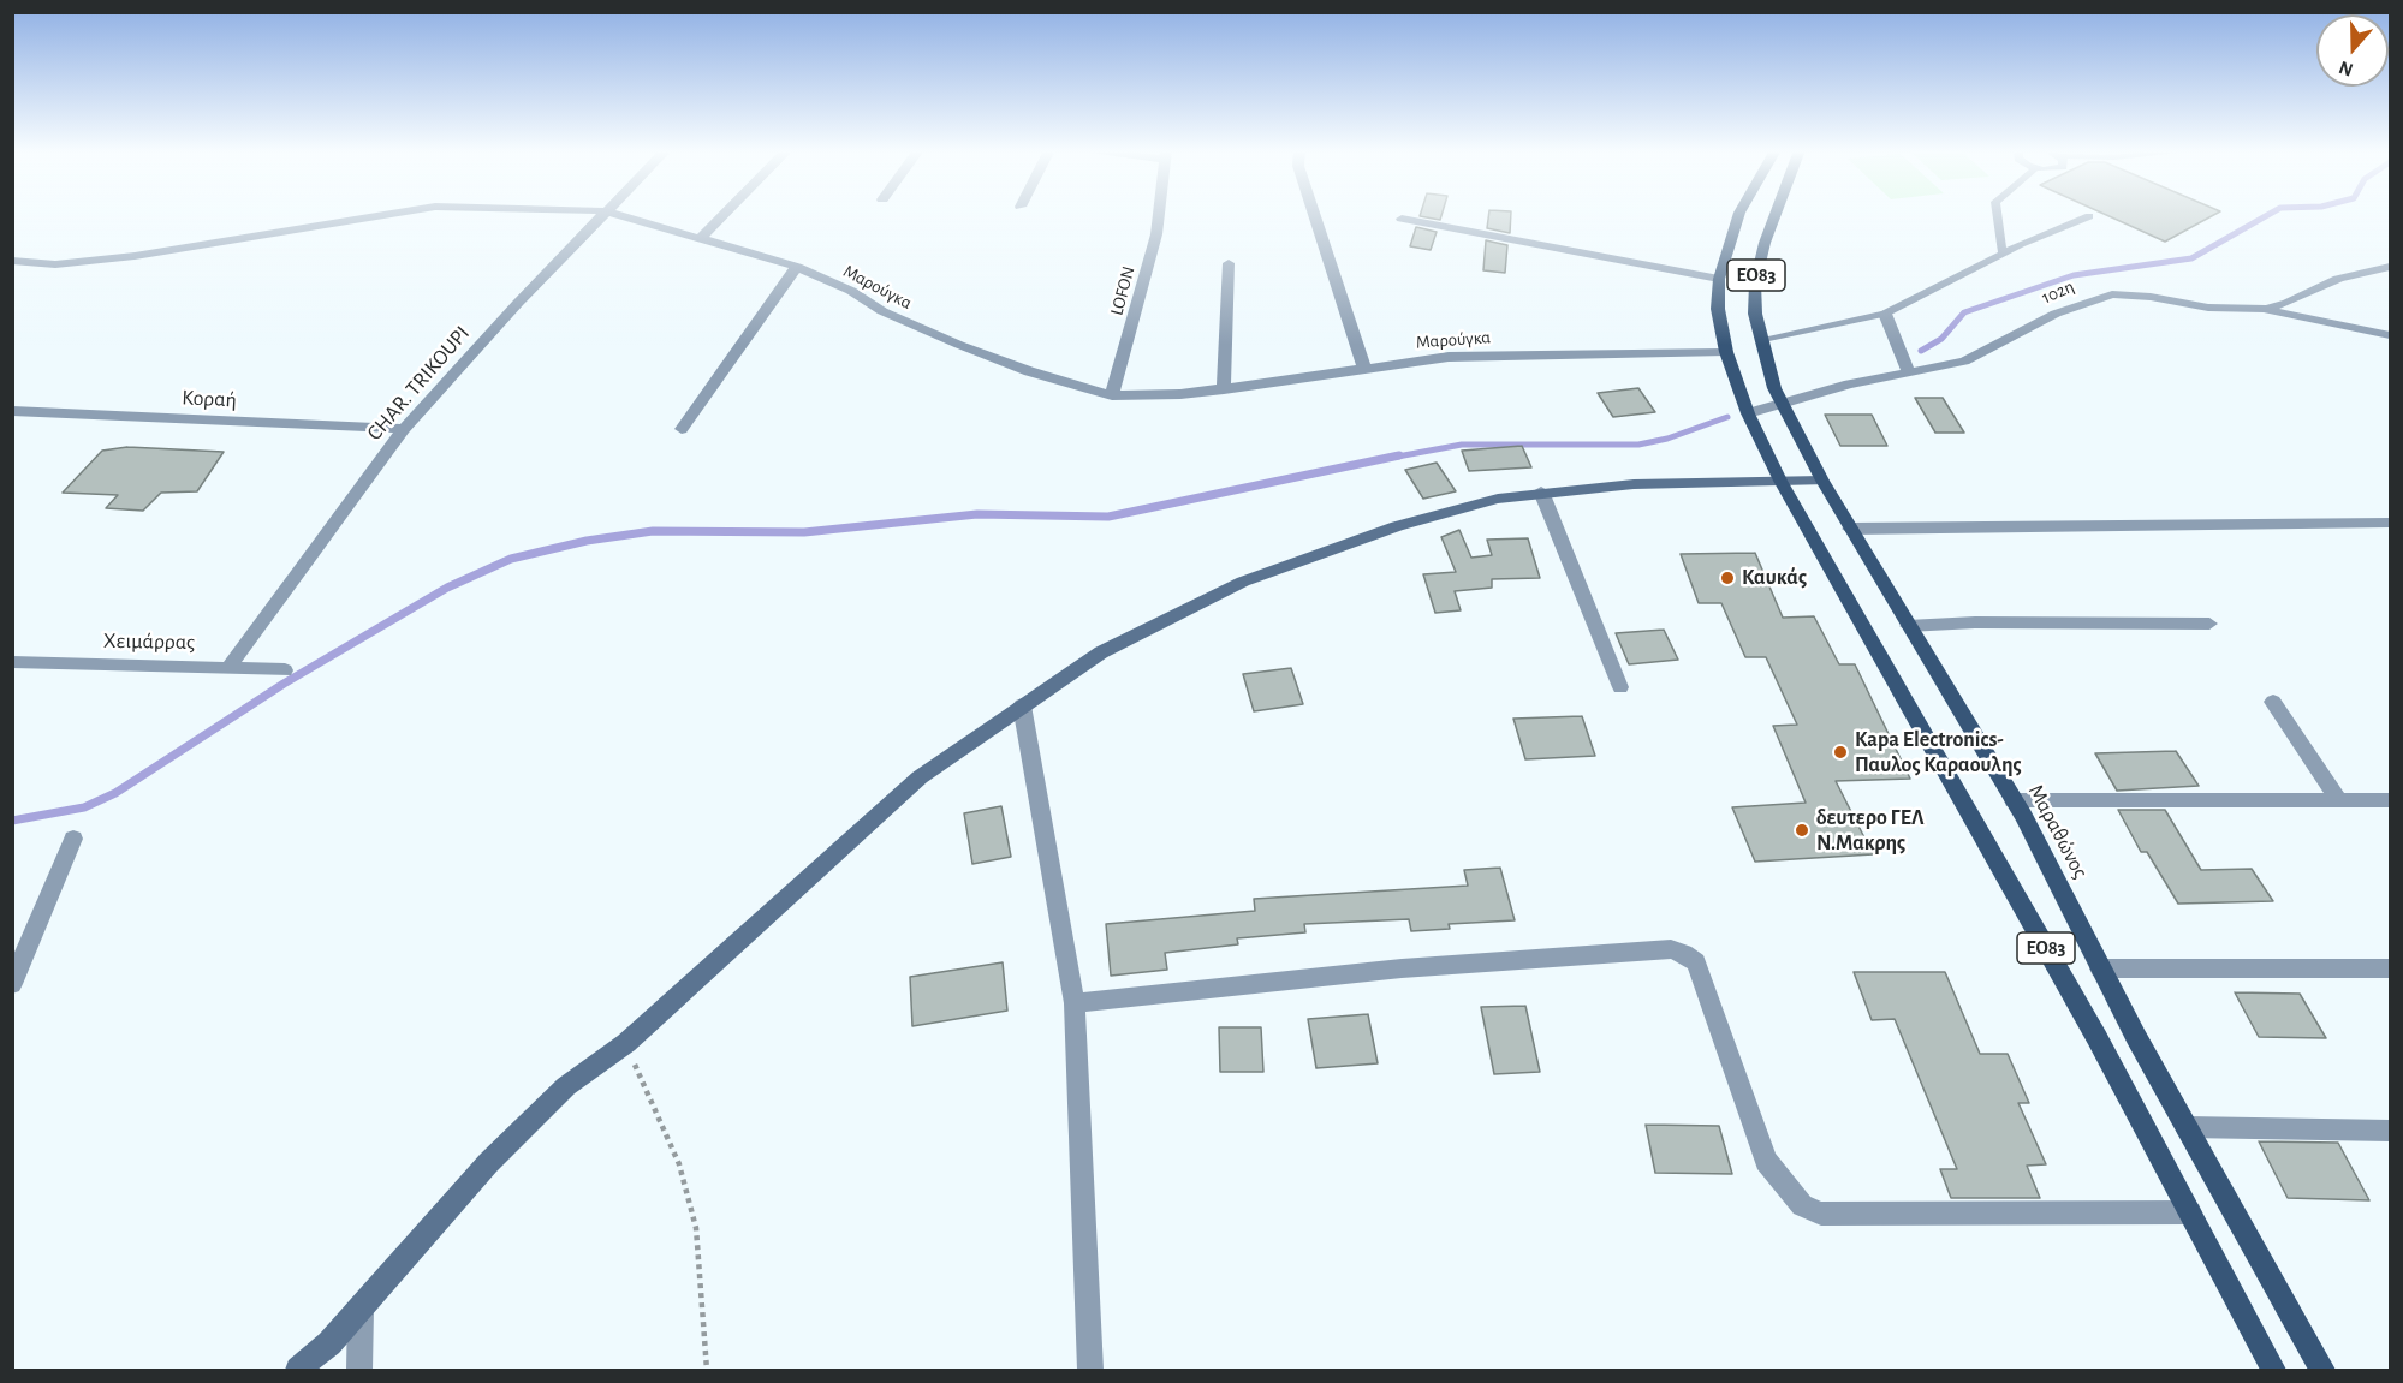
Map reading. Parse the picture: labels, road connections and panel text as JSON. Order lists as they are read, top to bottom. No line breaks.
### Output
{"streets":{"main road":["ΕΟ83","Μαραθώνος"],"street":["Μαρούγκα","LOFON","102η","CHAR. TRIKOUPI","Κοραή","Χειμάρρας"]},"crossings":[["ΕΟ83","Μαρούγκα"],["ΕΟ83","102η"],["Μαρούγκα","LOFON"],["102η","Μαραθώνος"],["CHAR. TRIKOUPI","Κοραή"],["CHAR. TRIKOUPI","Χειμάρρας"]],"places":["Καυκάς","Kapa Electronics- Παυλος Καραουλης","δευτερο ΓΕΛ Ν.Μακρης"],"north":"bottom"}
